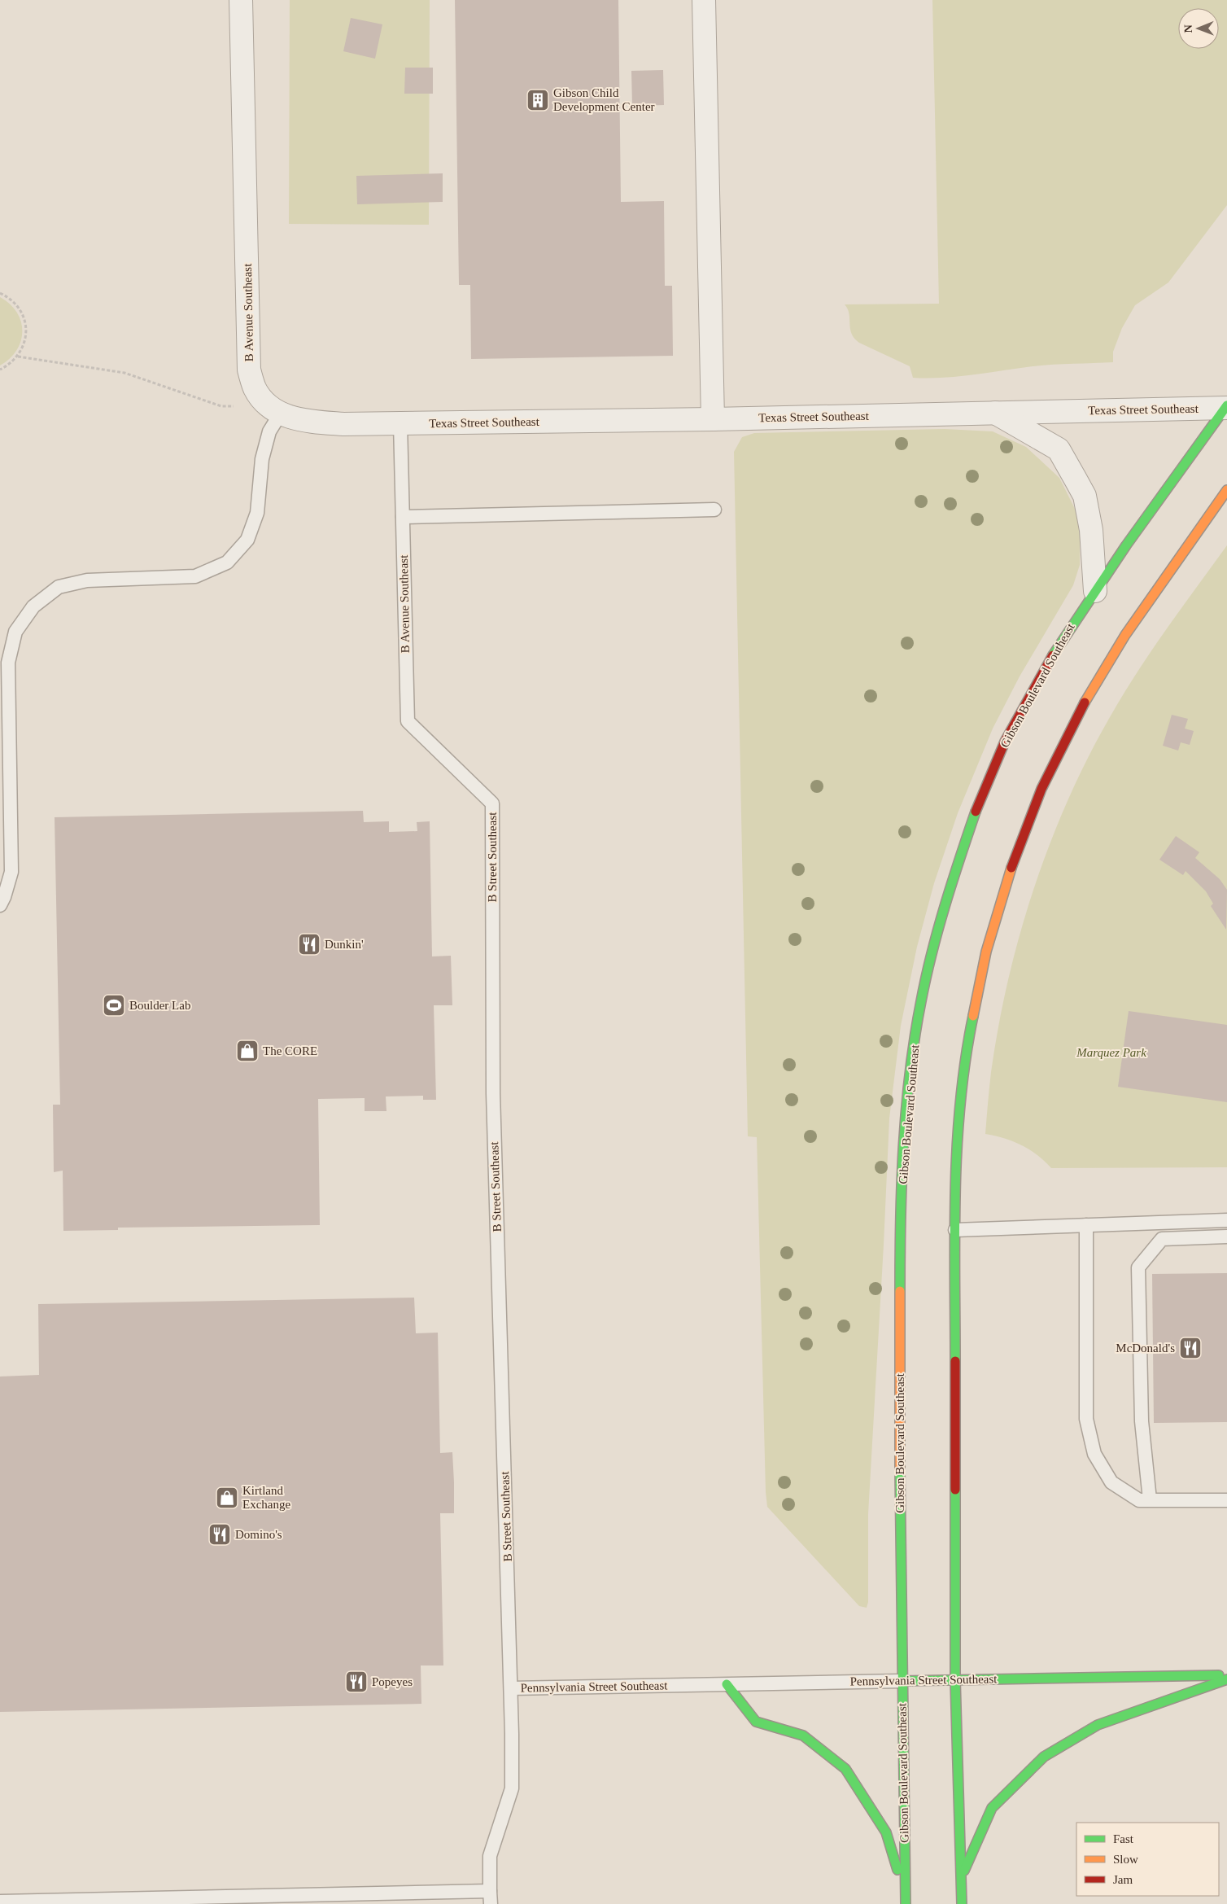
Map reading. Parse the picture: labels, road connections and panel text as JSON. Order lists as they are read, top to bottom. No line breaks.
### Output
{"streets":{"main road":["Gibson Boulevard Southeast","Pennsylvania Street Southeast"],"street":["B Avenue Southeast","Texas Street Southeast"],"lane":["B Street Southeast"]},"crossings":[["B Avenue Southeast","Texas Street Southeast"],["B Avenue Southeast","B Street Southeast"],["Texas Street Southeast","Gibson Boulevard Southeast"],["Gibson Boulevard Southeast","Pennsylvania Street Southeast"],["B Street Southeast","Pennsylvania Street Southeast"]],"parks":["Marquez Park"],"places":{"building":["Gibson Child Development Center"],"restaurant":["Dunkin'","McDonald's","Domino's","Popeyes"],"sports":["Boulder Lab"],"shop":["The CORE","Kirtland Exchange"]},"legend":["Fast","Slow","Jam"],"north":"left"}
